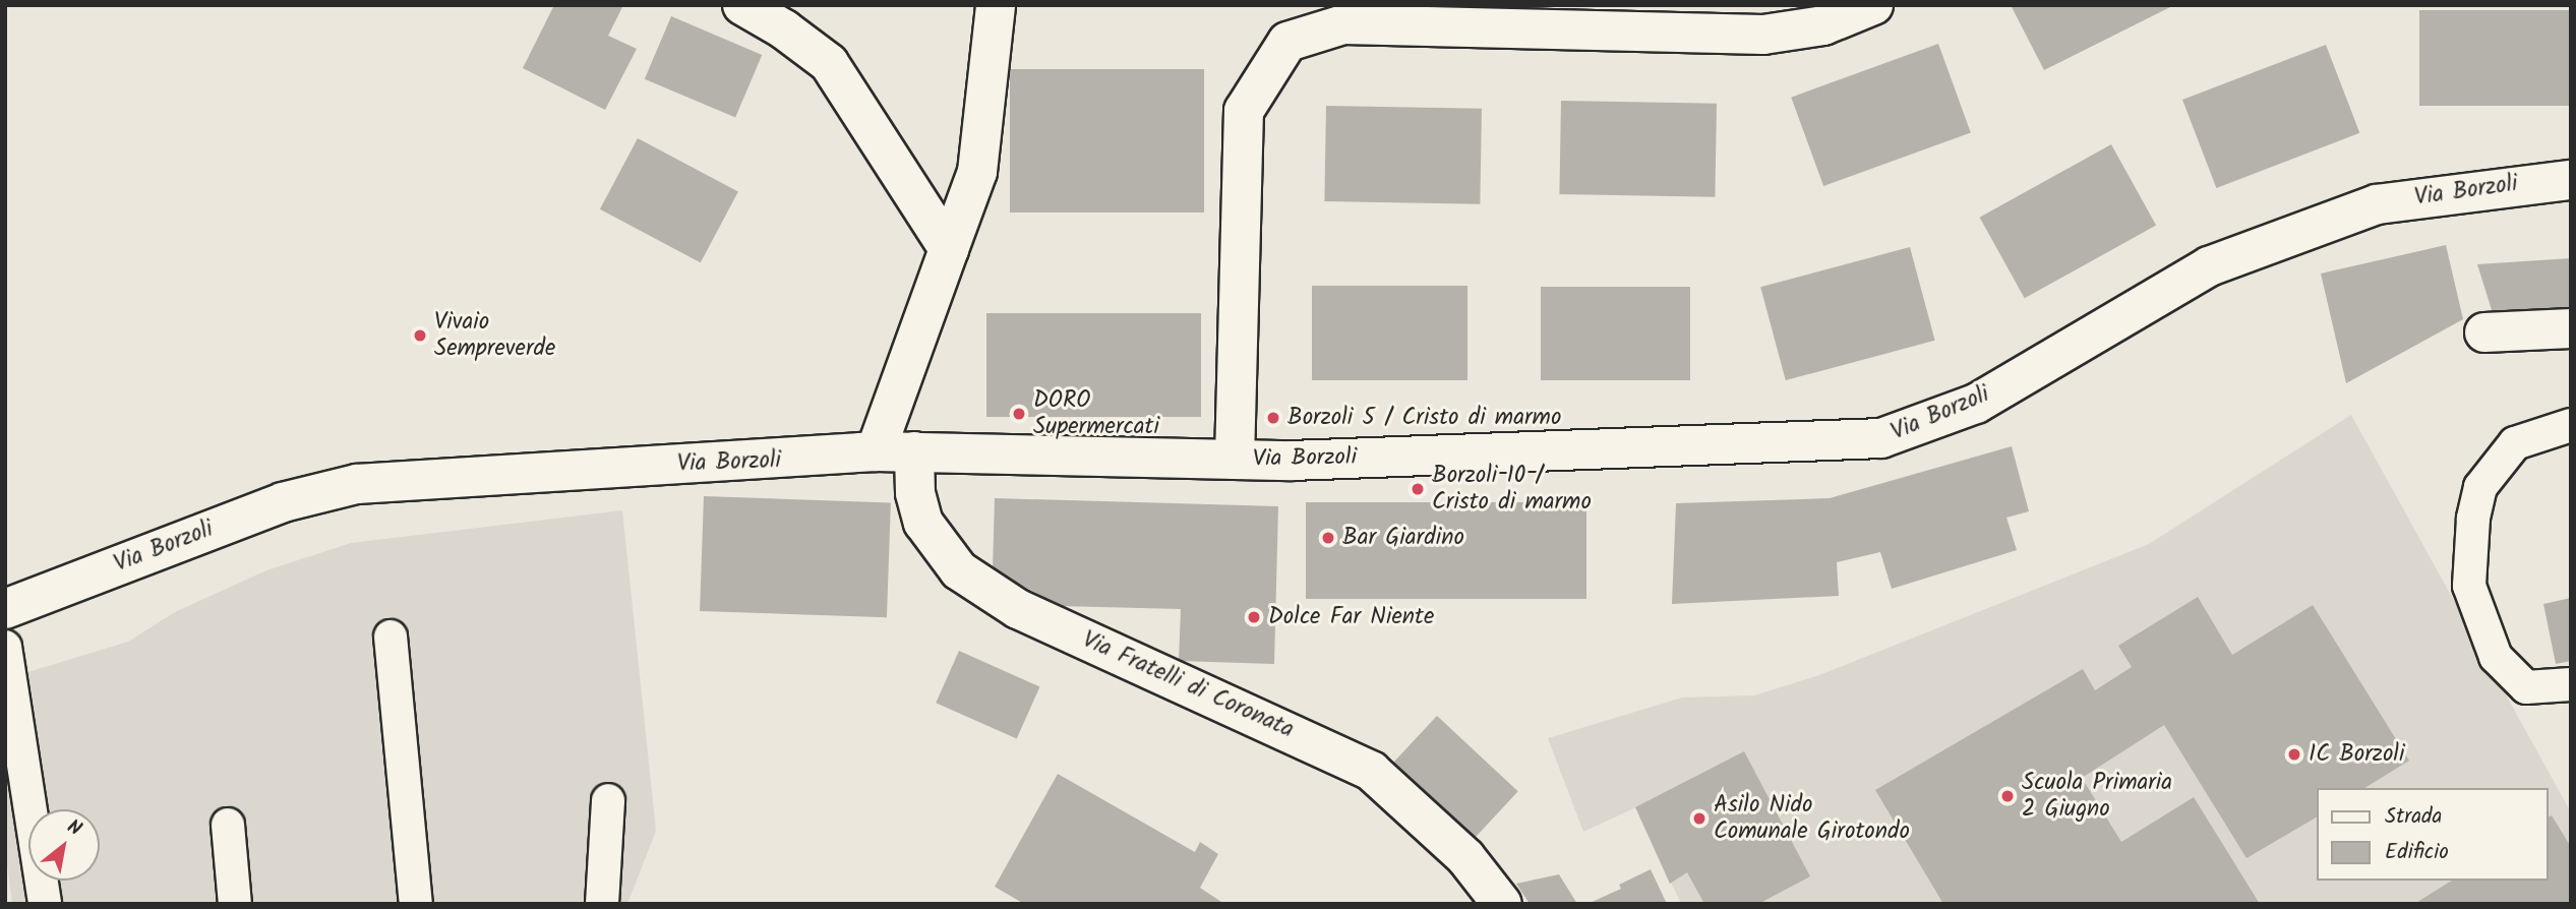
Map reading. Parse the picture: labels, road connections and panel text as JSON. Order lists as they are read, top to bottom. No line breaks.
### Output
{"streets":{"street":["Via Borzoli","Via Fratelli di Coronata"]},"crossings":[["Via Borzoli","Via Fratelli di Coronata"]],"places":["Vivaio Sempreverde","DORO Supermercati","Borzoli 5 / Cristo di marmo","Borzoli 10 / Cristo di marmo","Bar Giardino","Dolce Far Niente","IC Borzoli","Scuola Primaria 2 Giugno","Asilo Nido Comunale Girotondo"],"legend":["Strada","Edificio"],"north":"top right"}
